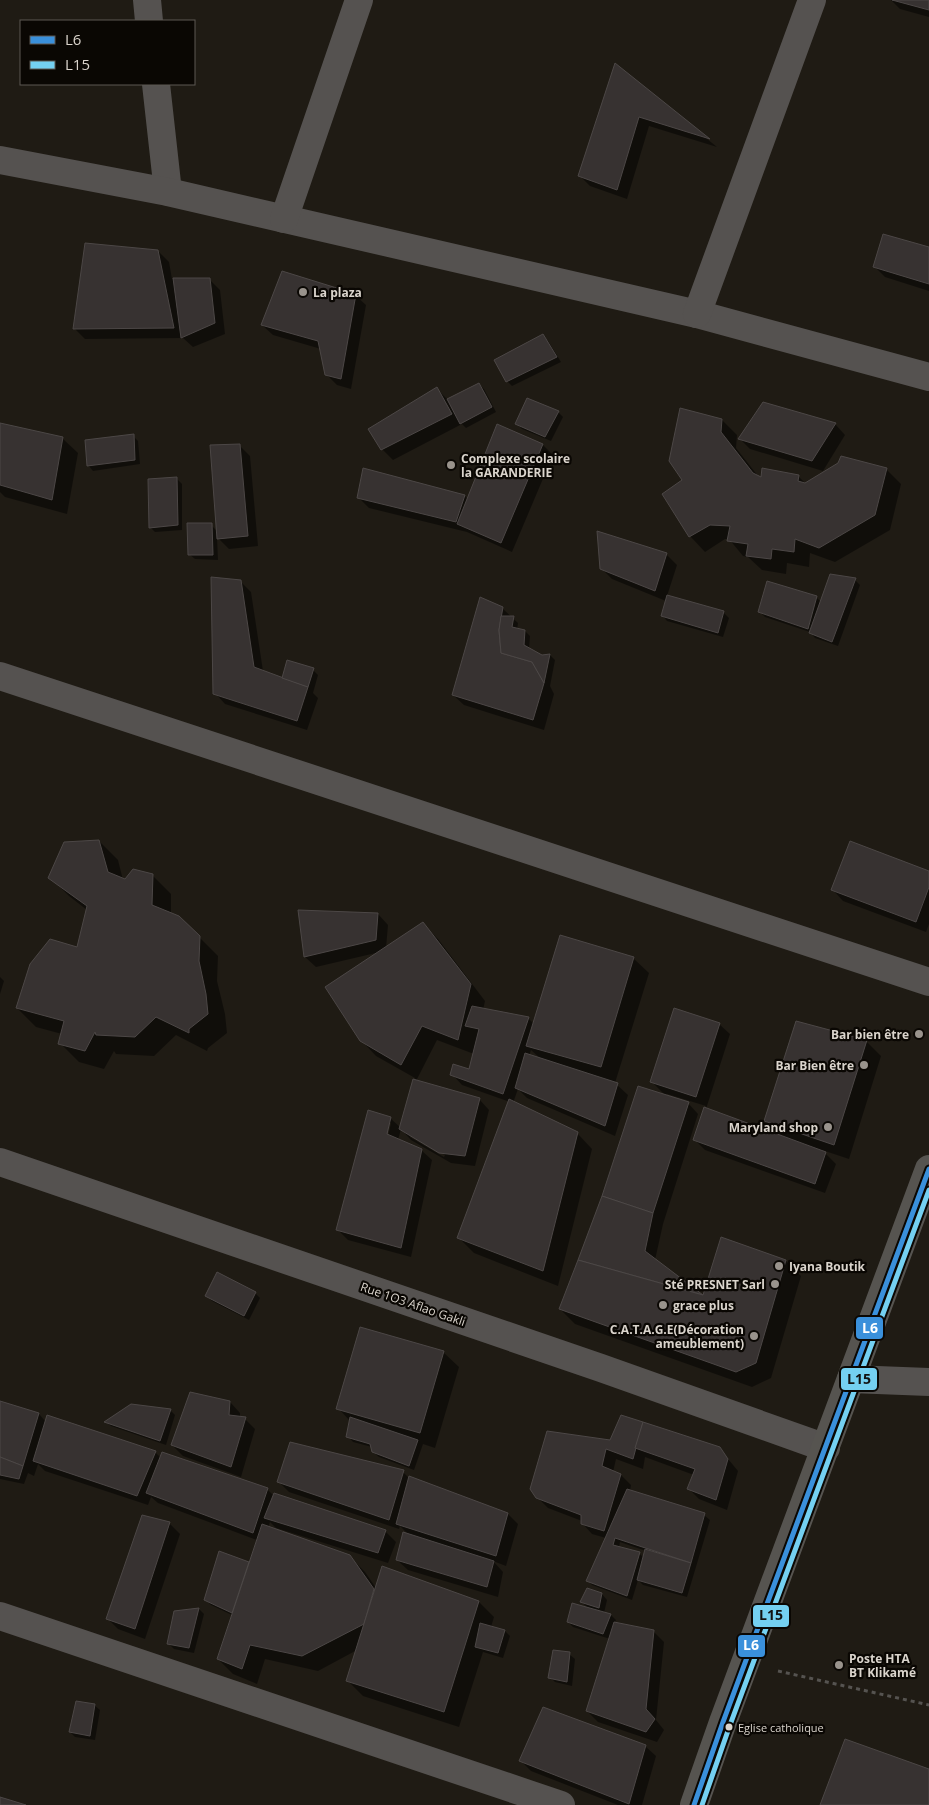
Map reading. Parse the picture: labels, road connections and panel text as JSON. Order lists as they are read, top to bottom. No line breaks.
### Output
{"streets":{"street":["Rue 1O3 Aflao Gakli"]},"places":["La plaza","Complexe scolaire la GARANDERIE","Bar bien être","Bar Bien être","Maryland shop","Iyana Boutik","Sté PRESNET Sarl","grace plus","C.A.T.A.G.E(Décoration ameublement)","Poste HTA BT Klikamé","Eglise catholique"],"lines":["transit line L6","transit line L15"],"legend":["L6","L15"]}
